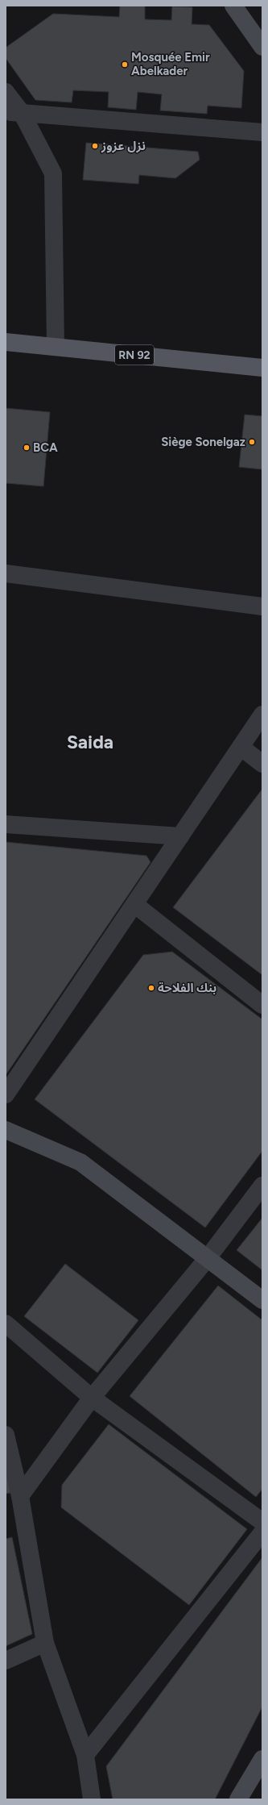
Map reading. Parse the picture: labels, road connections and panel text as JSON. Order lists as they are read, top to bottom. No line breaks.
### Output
{"streets":{"main road":["RN 92"]},"districts":["Saida"],"places":["Mosquée Emir Abelkader","نزل عزوز","Siège Sonelgaz","BCA","بنك الفلاحة"]}
